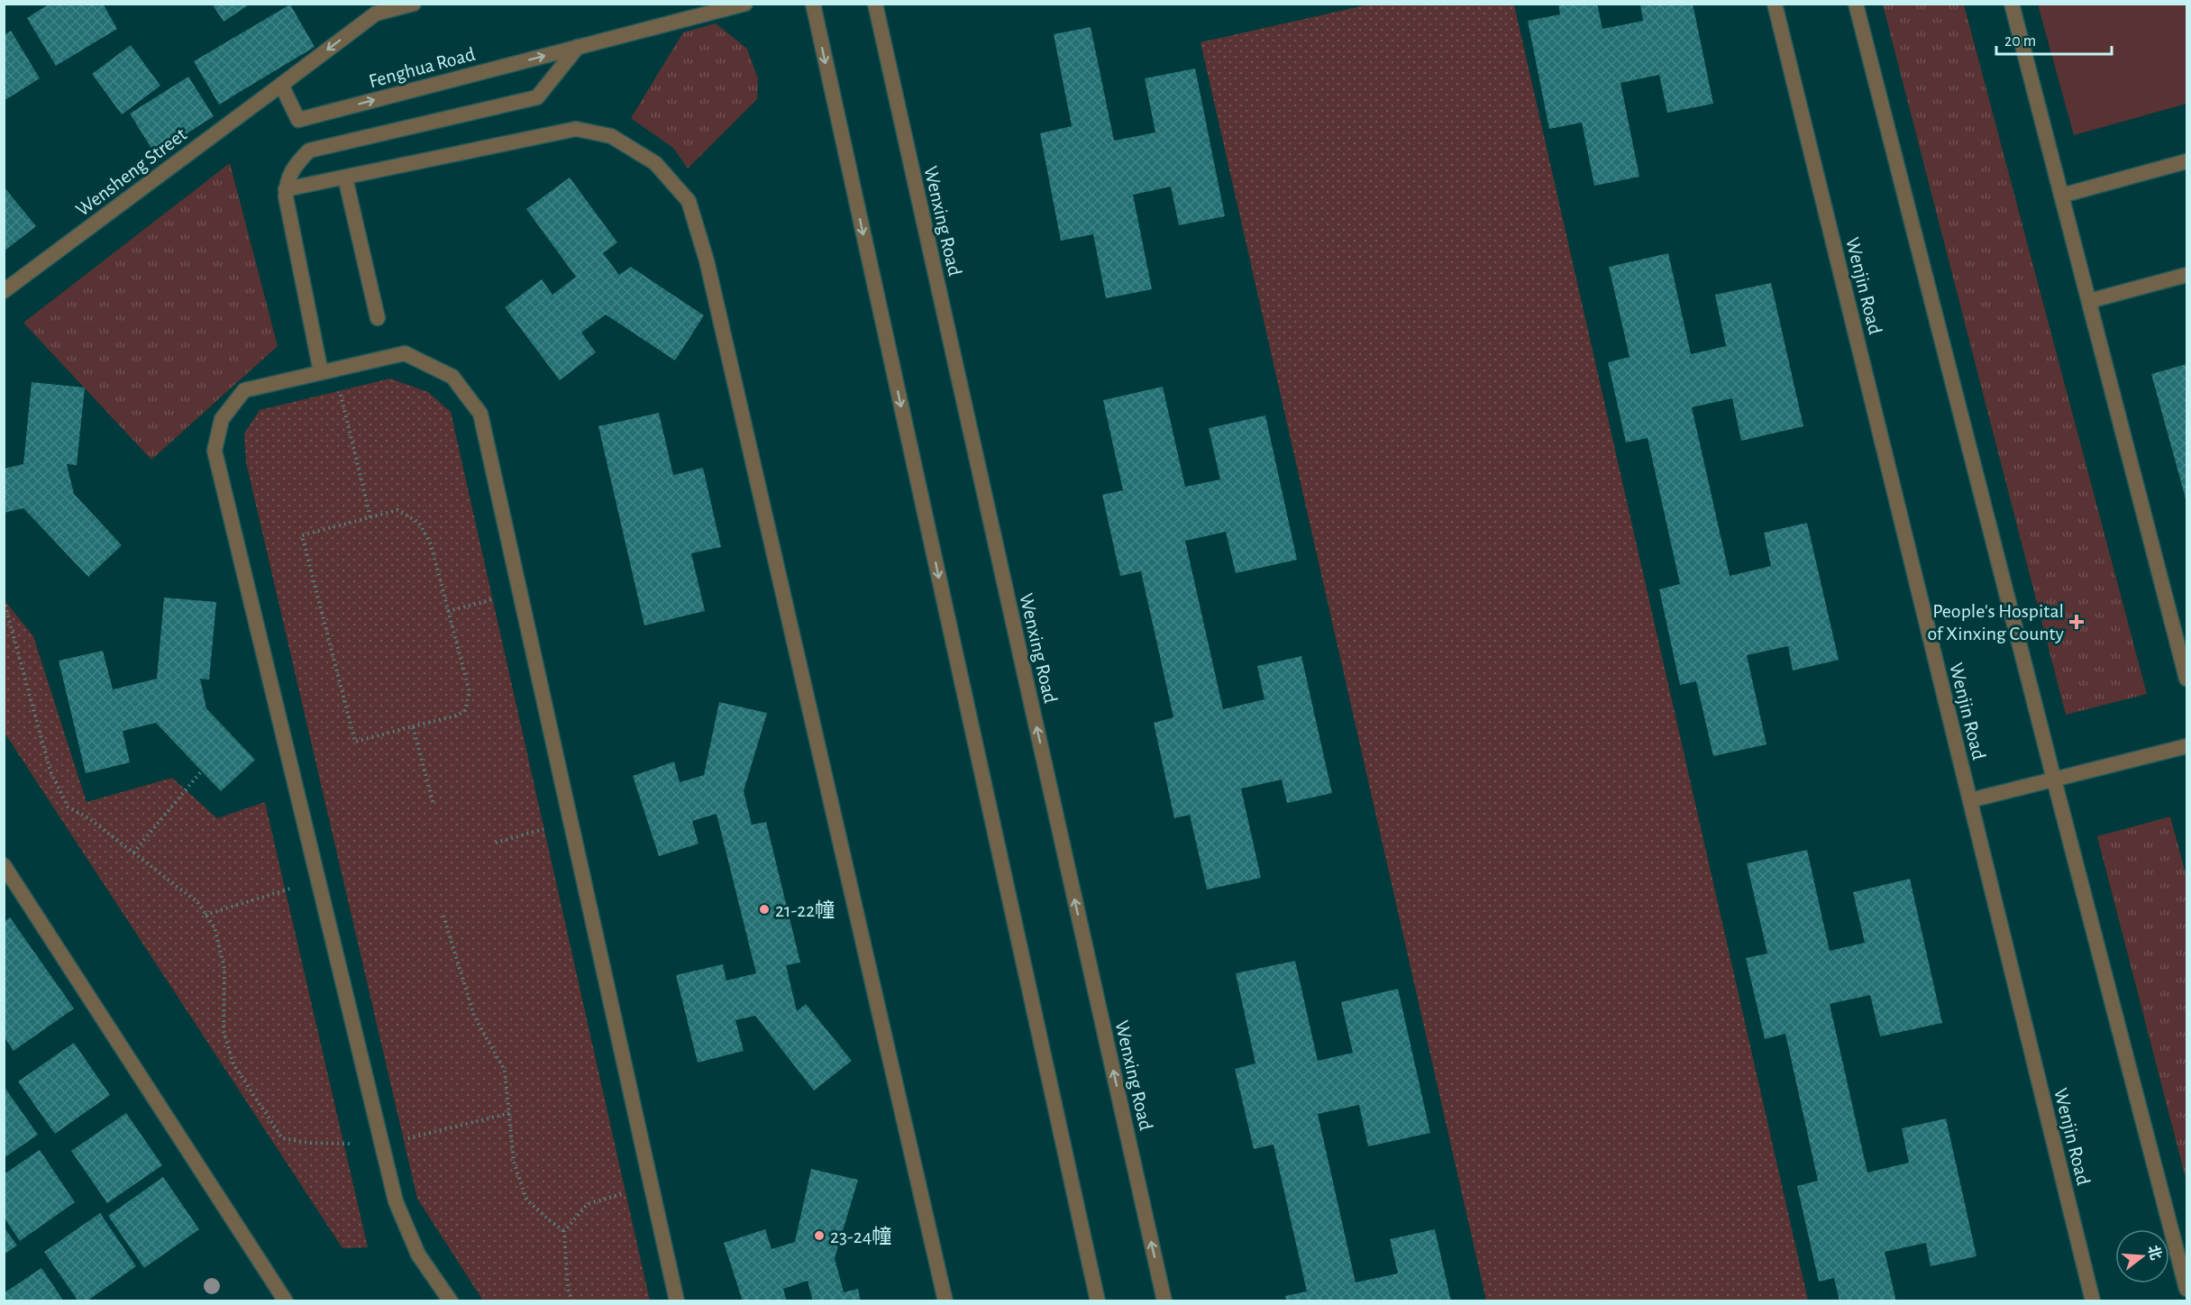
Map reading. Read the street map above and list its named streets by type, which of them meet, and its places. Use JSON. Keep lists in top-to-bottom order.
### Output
{
  "streets": {
    "street": [
      "Fenghua Road",
      "Wensheng Street",
      "Wenxing Road",
      "Wenjin Road"
    ]
  },
  "crossings": [
    ["Fenghua Road", "Wensheng Street"]
  ],
  "places": {
    "health": ["People's Hospital of Xinxing County"],
    "other": ["21-22幢", "23-24幢"]
  },
  "scale_bar": "20 m",
  "north": "right"
}
